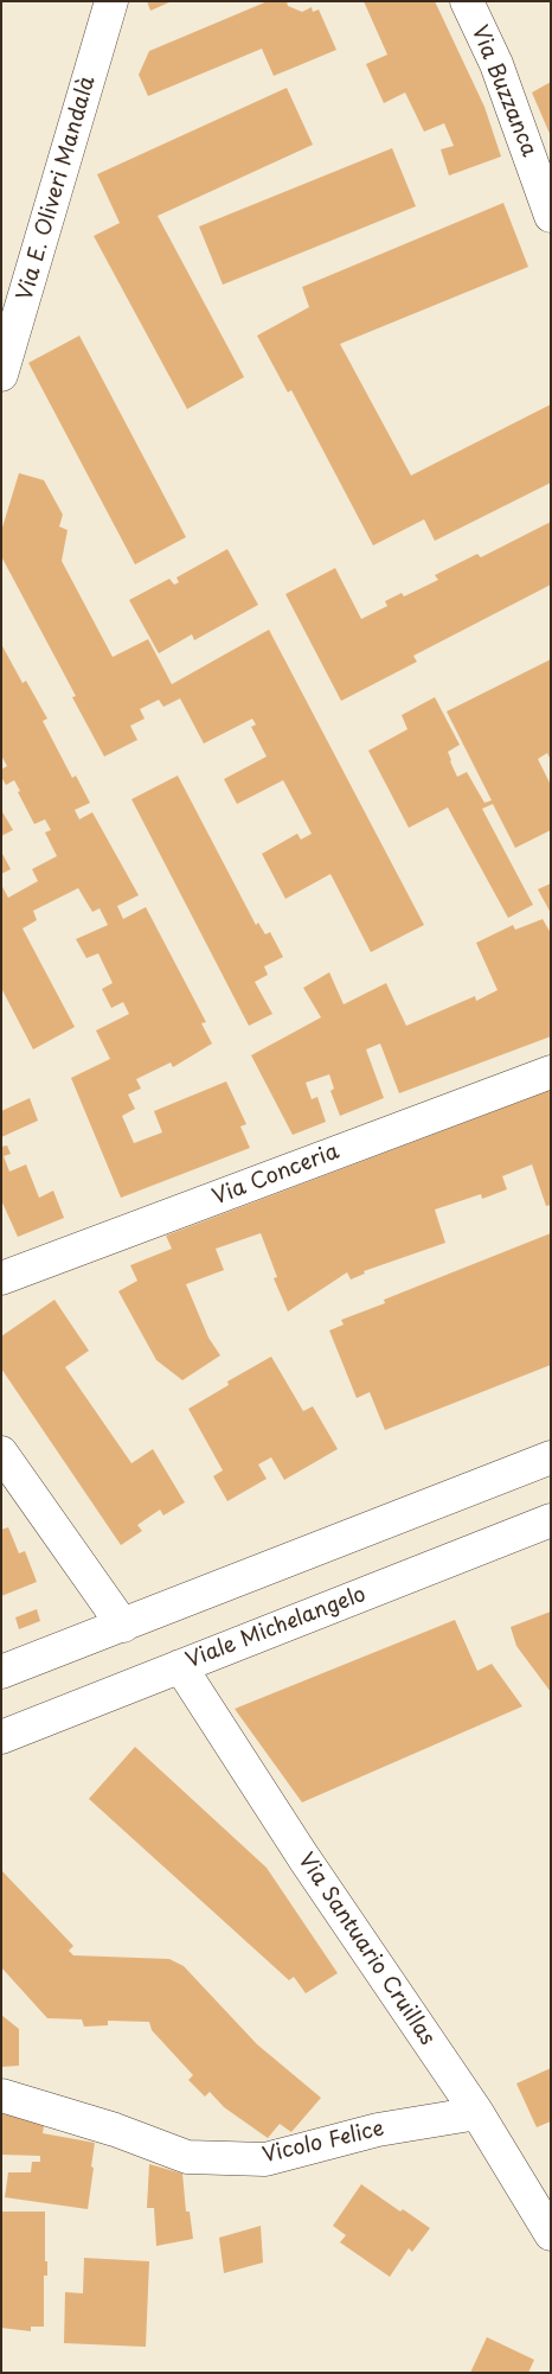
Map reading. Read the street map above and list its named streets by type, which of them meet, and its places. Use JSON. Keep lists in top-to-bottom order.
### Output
{
  "streets": {
    "street": [
      "Via Buzzanca",
      "Via E. Oliveri Mandalà",
      "Via Conceria",
      "Viale Michelangelo",
      "Via Santuario Cruillas",
      "Vicolo Felice"
    ]
  },
  "crossings": [
    ["Viale Michelangelo", "Via Santuario Cruillas"],
    ["Via Santuario Cruillas", "Vicolo Felice"]
  ]
}
